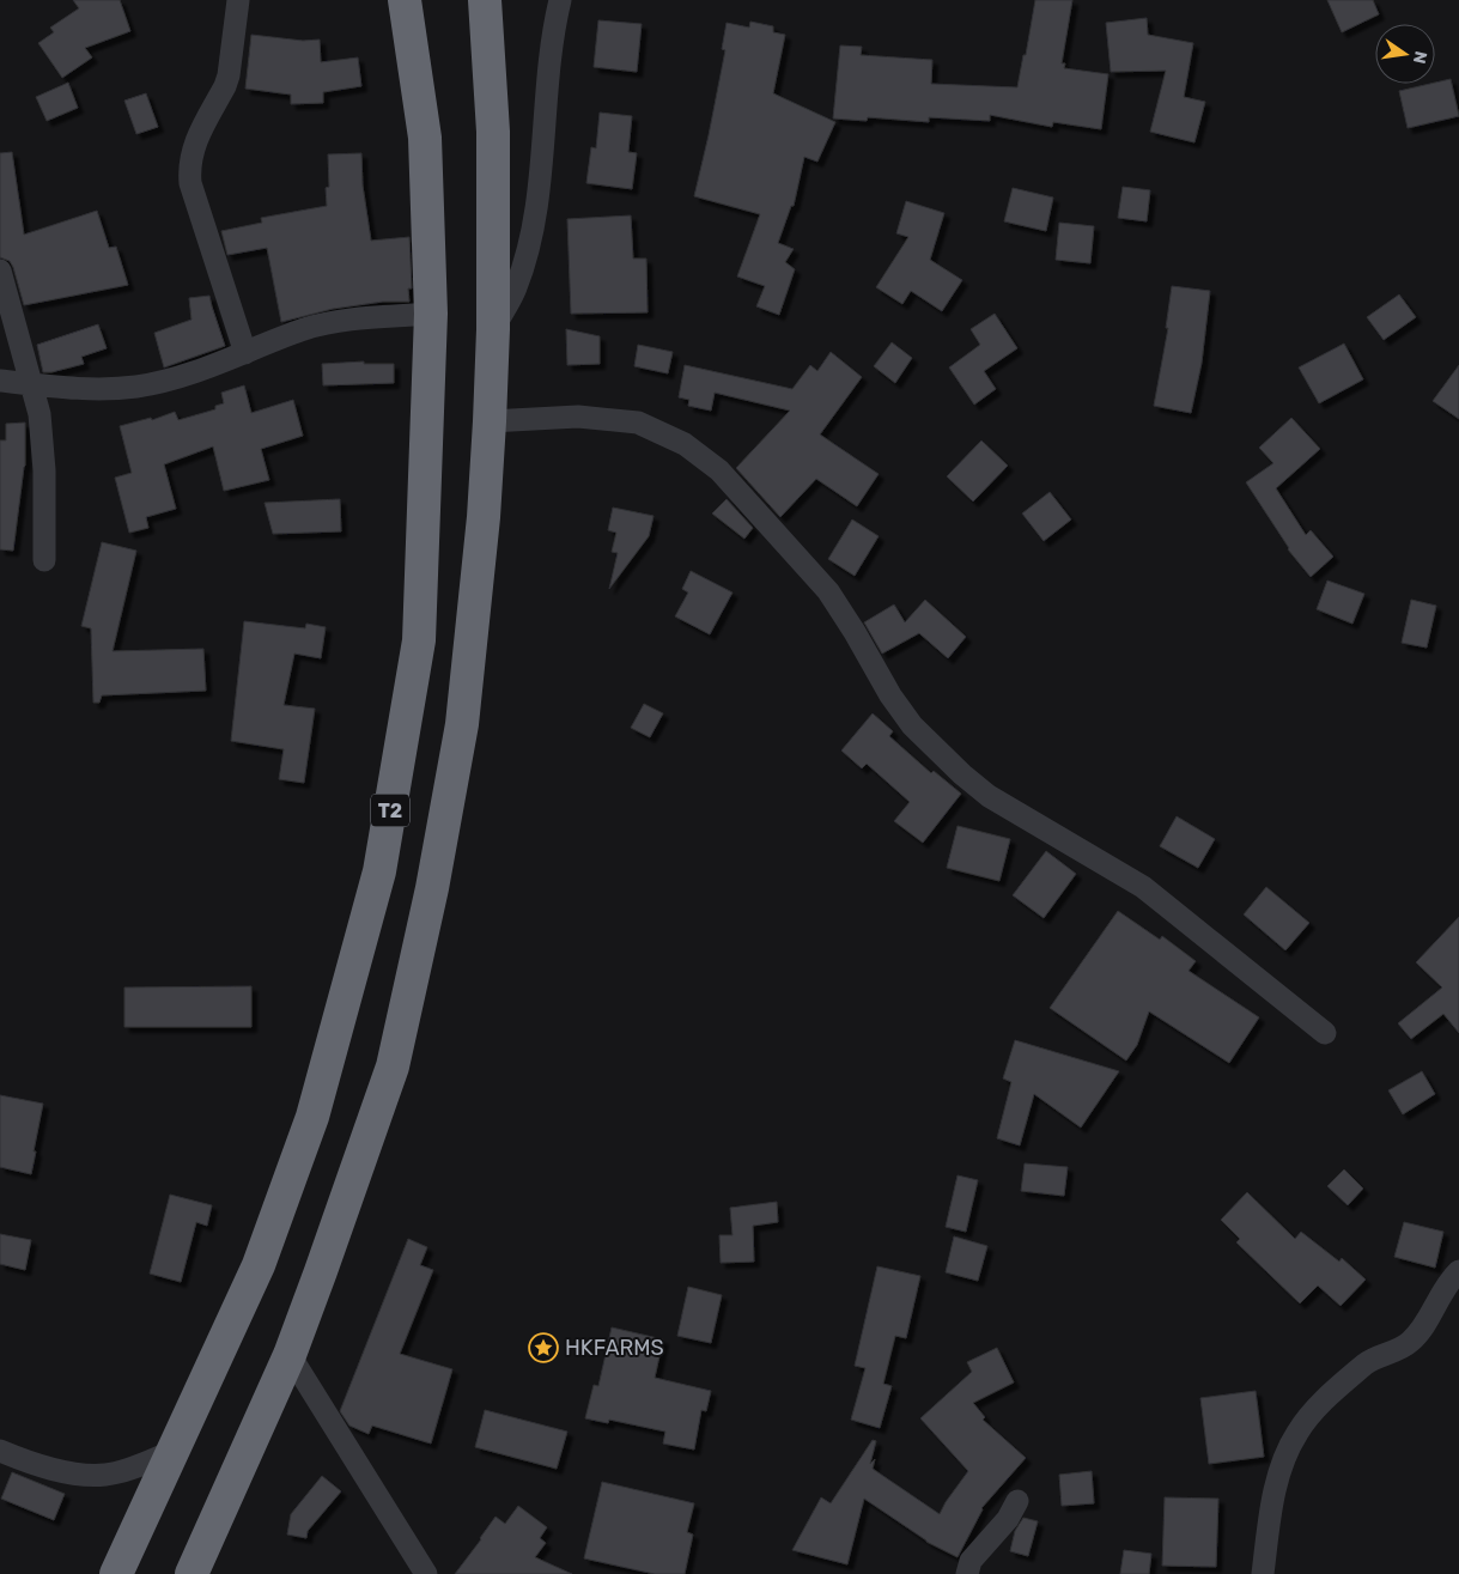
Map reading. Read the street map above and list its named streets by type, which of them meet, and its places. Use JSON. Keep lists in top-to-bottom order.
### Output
{
  "streets": {
    "highway": ["T2"]
  },
  "places": {
    "place": ["HKFARMS"]
  },
  "north": "right"
}
